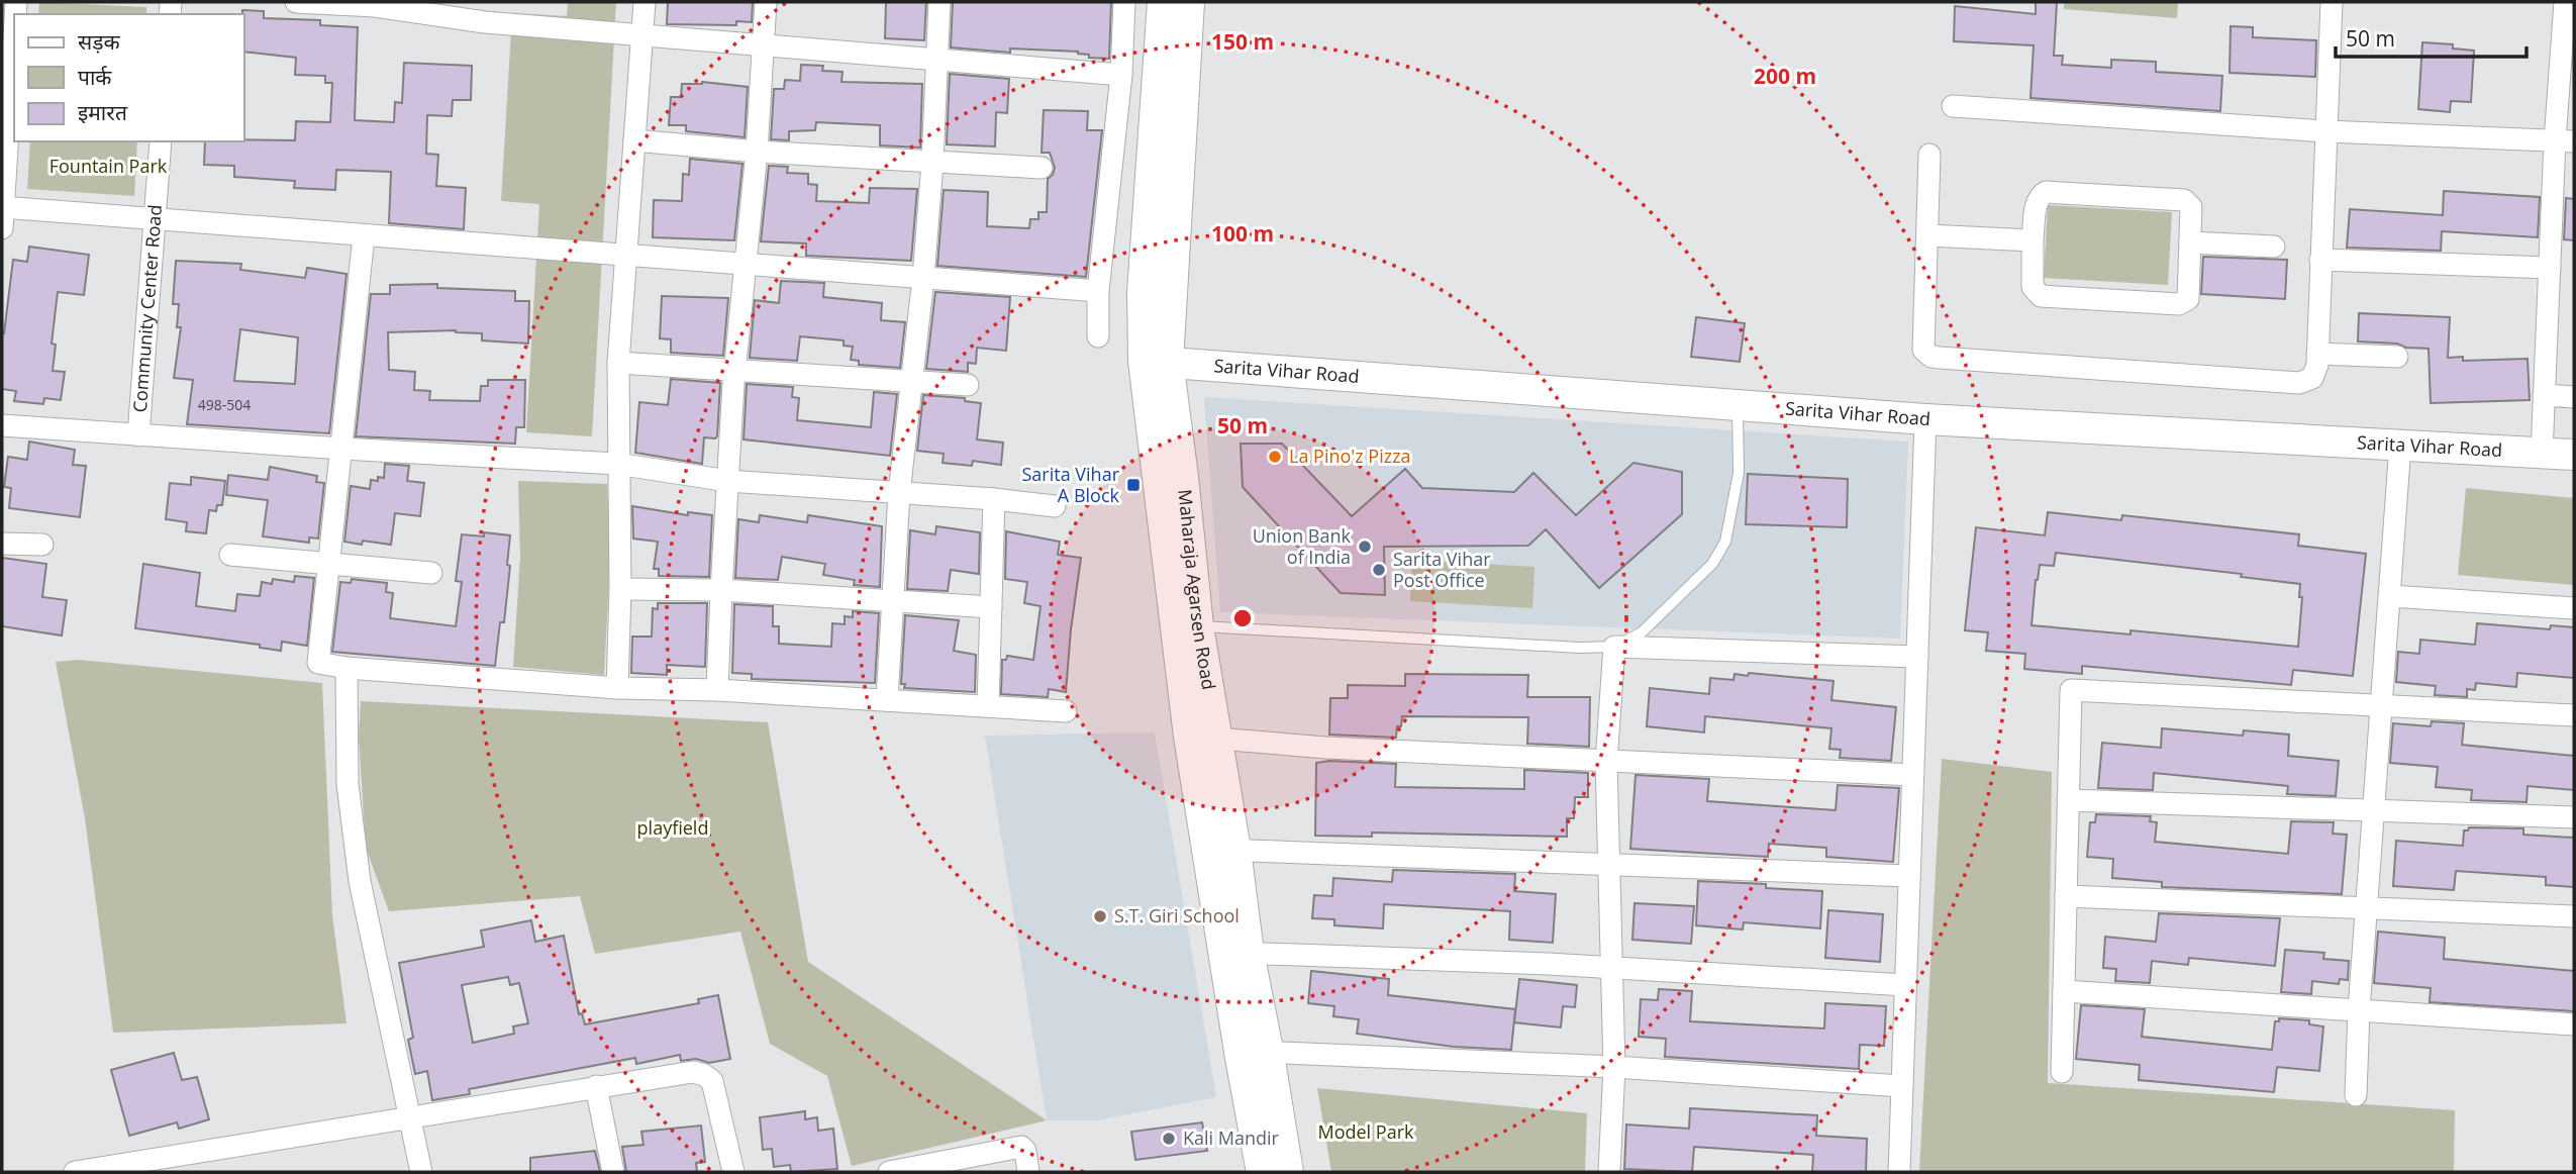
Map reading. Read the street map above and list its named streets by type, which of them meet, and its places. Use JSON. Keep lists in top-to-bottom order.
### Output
{
  "streets": {
    "street": ["Community Center Road", "Sarita Vihar Road", "Maharaja Agarsen Road"]
  },
  "crossings": [
    ["Sarita Vihar Road", "Maharaja Agarsen Road"]
  ],
  "parks": ["Fountain Park", "playfield", "Model Park"],
  "places": {
    "other": [
      "La Pino'z Pizza",
      "Union Bank of India",
      "Sarita Vihar Post Office",
      "S.T. Giri School",
      "Kali Mandir"
    ],
    "transit": ["Sarita Vihar A Block"]
  },
  "house_numbers": ["498-504"],
  "legend": ["सड़क", "पार्क", "इमारत"],
  "scale_bar": "50 m",
  "rings": [
    "150 m",
    "200 m",
    "100 m",
    "50 m"
  ]
}
